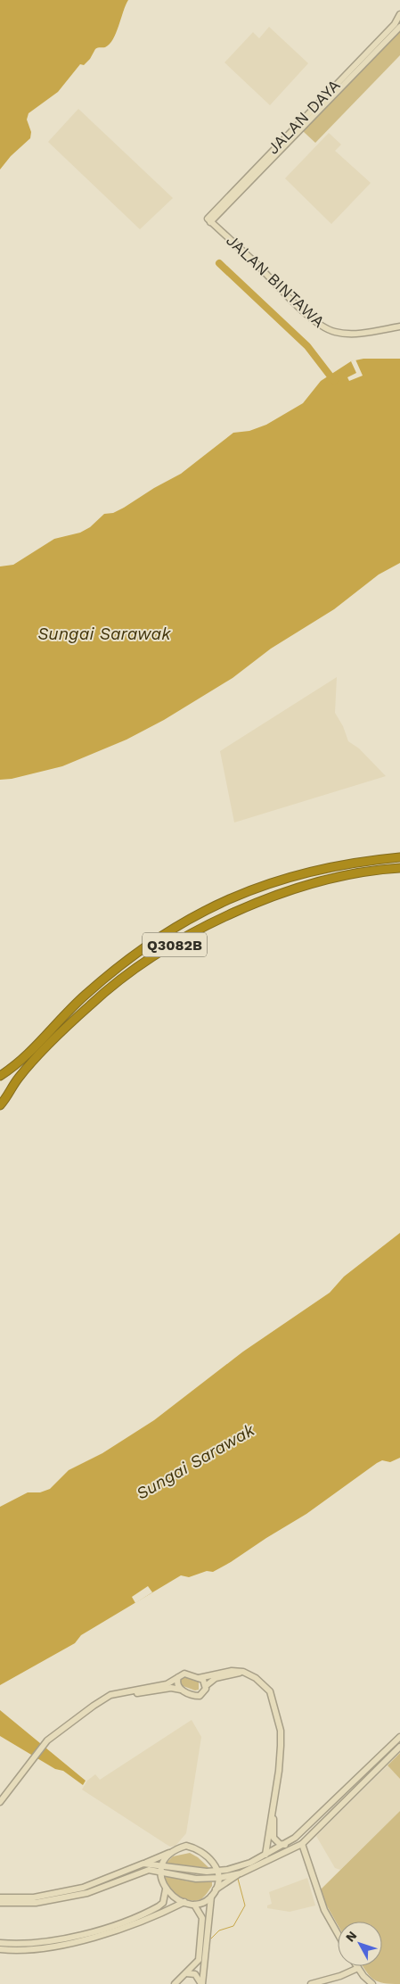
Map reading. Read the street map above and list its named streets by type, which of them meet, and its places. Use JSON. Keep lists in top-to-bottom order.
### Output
{
  "streets": {
    "highway": ["Q3082B"],
    "main road": ["JALAN DAYA", "JALAN BINTAWA"]
  },
  "crossings": [
    ["JALAN DAYA", "JALAN BINTAWA"]
  ],
  "water": ["Sungai Sarawak"],
  "north": "top left"
}
